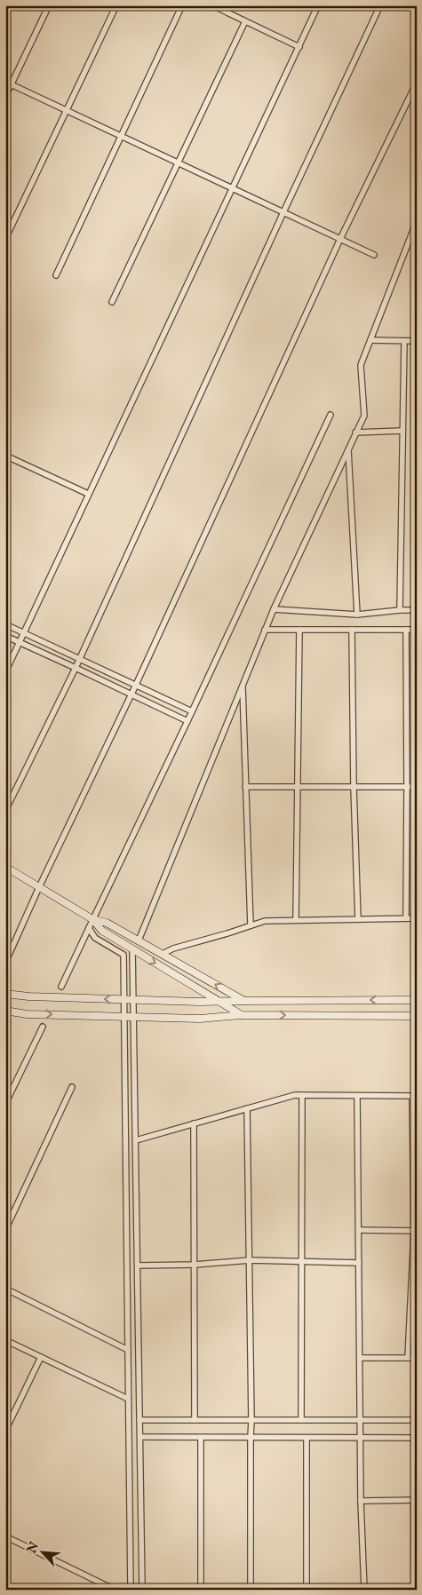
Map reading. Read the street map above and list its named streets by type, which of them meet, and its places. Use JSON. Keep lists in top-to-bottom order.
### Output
{
  "north": "top left"
}
